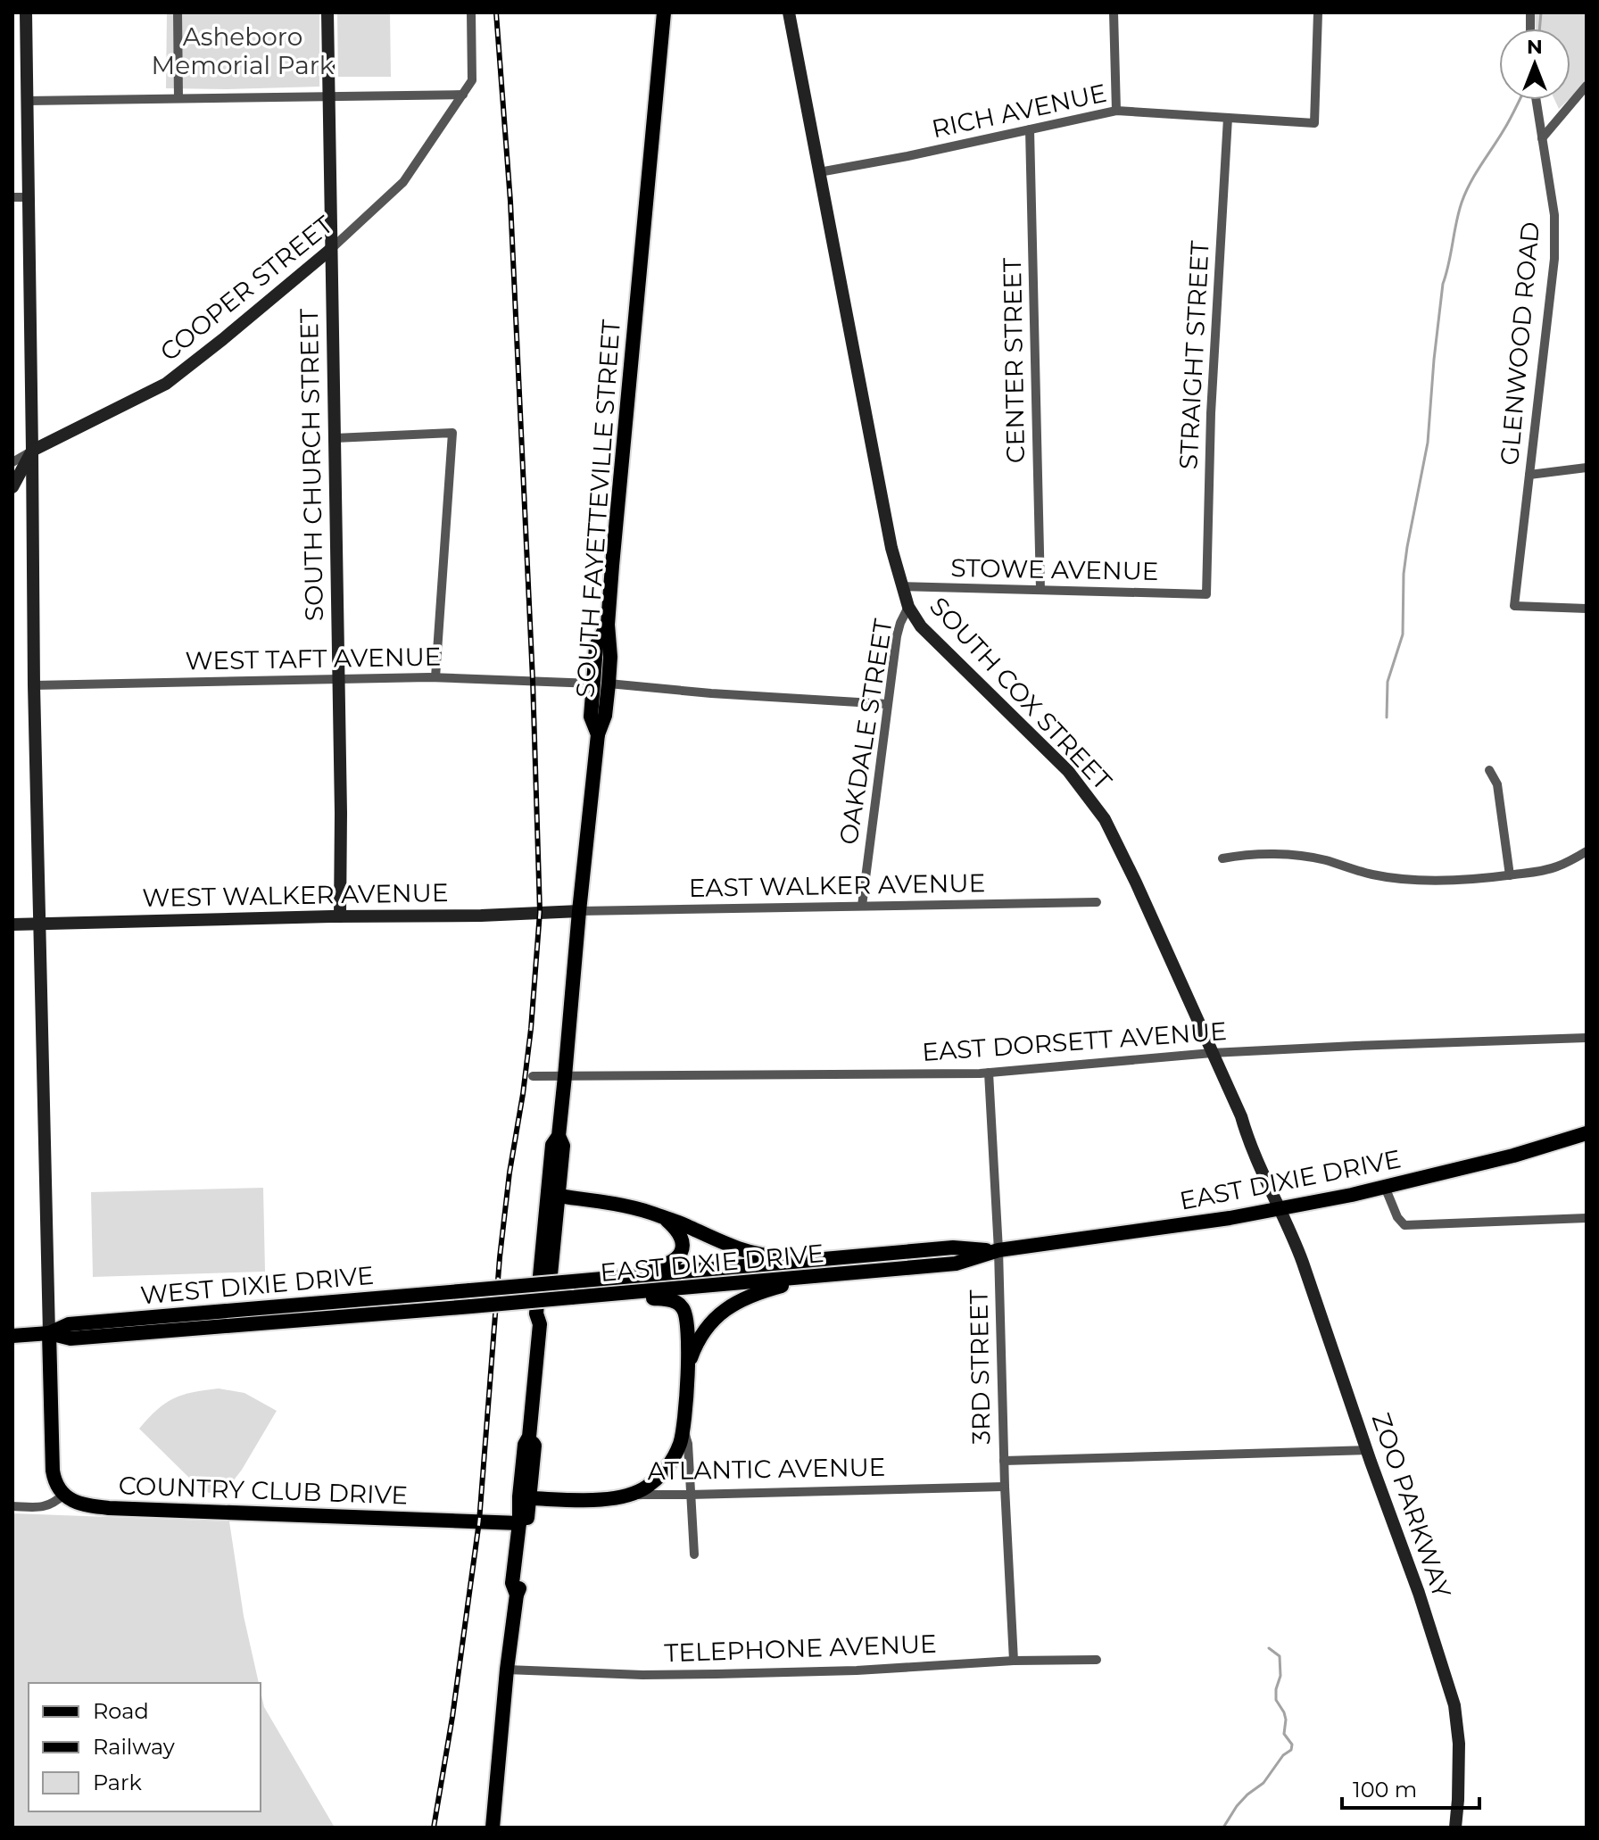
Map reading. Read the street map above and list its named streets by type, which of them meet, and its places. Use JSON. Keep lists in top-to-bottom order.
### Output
{
  "streets": {
    "main road": [
      "COOPER STREET",
      "SOUTH CHURCH STREET",
      "SOUTH FAYETTEVILLE STREET",
      "SOUTH COX STREET",
      "WEST WALKER AVENUE",
      "EAST DIXIE DRIVE",
      "WEST DIXIE DRIVE",
      "ATLANTIC AVENUE",
      "COUNTRY CLUB DRIVE",
      "ZOO PARKWAY"
    ],
    "street": [
      "RICH AVENUE",
      "GLENWOOD ROAD",
      "STRAIGHT STREET",
      "CENTER STREET",
      "STOWE AVENUE",
      "WEST TAFT AVENUE",
      "OAKDALE STREET",
      "EAST WALKER AVENUE",
      "EAST DORSETT AVENUE",
      "3RD STREET",
      "TELEPHONE AVENUE"
    ]
  },
  "crossings": [
    ["RICH AVENUE", "STRAIGHT STREET"],
    ["RICH AVENUE", "CENTER STREET"],
    ["RICH AVENUE", "SOUTH COX STREET"],
    ["COOPER STREET", "SOUTH CHURCH STREET"],
    ["STRAIGHT STREET", "STOWE AVENUE"],
    ["CENTER STREET", "STOWE AVENUE"],
    ["SOUTH CHURCH STREET", "WEST TAFT AVENUE"],
    ["SOUTH CHURCH STREET", "WEST WALKER AVENUE"],
    ["SOUTH FAYETTEVILLE STREET", "EAST WALKER AVENUE"],
    ["SOUTH FAYETTEVILLE STREET", "WEST WALKER AVENUE"],
    ["SOUTH FAYETTEVILLE STREET", "EAST DORSETT AVENUE"],
    ["SOUTH FAYETTEVILLE STREET", "ATLANTIC AVENUE"],
    ["SOUTH FAYETTEVILLE STREET", "COUNTRY CLUB DRIVE"],
    ["SOUTH FAYETTEVILLE STREET", "TELEPHONE AVENUE"],
    ["STOWE AVENUE", "SOUTH COX STREET"],
    ["SOUTH COX STREET", "OAKDALE STREET"],
    ["SOUTH COX STREET", "EAST DORSETT AVENUE"],
    ["SOUTH COX STREET", "EAST DIXIE DRIVE"],
    ["SOUTH COX STREET", "ZOO PARKWAY"],
    ["OAKDALE STREET", "EAST WALKER AVENUE"],
    ["EAST WALKER AVENUE", "WEST WALKER AVENUE"],
    ["EAST DORSETT AVENUE", "3RD STREET"],
    ["EAST DIXIE DRIVE", "WEST DIXIE DRIVE"],
    ["EAST DIXIE DRIVE", "3RD STREET"],
    ["EAST DIXIE DRIVE", "ZOO PARKWAY"],
    ["3RD STREET", "ATLANTIC AVENUE"],
    ["3RD STREET", "TELEPHONE AVENUE"]
  ],
  "parks": ["Asheboro Memorial Park"],
  "legend": ["Road", "Railway", "Park"],
  "scale_bar": "100 m",
  "north": "top"
}
